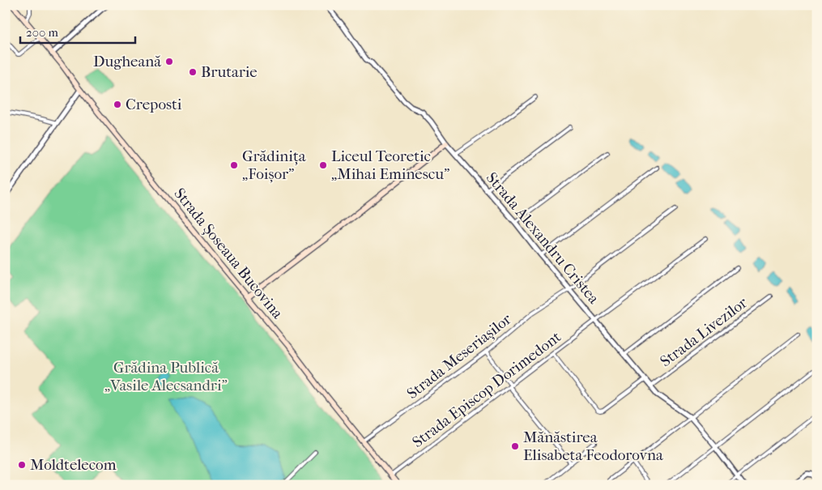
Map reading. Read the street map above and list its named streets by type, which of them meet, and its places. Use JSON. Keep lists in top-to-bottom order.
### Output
{
  "streets": {
    "main road": ["Strada Șoseaua Bucovina"],
    "street": [
      "Strada Alexandru Cristea",
      "Strada Livezilor",
      "Strada Meseriașilor",
      "Strada Episcop Dorimedont"
    ]
  },
  "crossings": [
    ["Strada Alexandru Cristea", "Strada Livezilor"],
    ["Strada Alexandru Cristea", "Strada Meseriașilor"],
    ["Strada Alexandru Cristea", "Strada Episcop Dorimedont"],
    ["Strada Șoseaua Bucovina", "Strada Meseriașilor"],
    ["Strada Șoseaua Bucovina", "Strada Episcop Dorimedont"]
  ],
  "parks": ["Grădina Publică „Vasile Alecsandri”"],
  "places": [
    "Dugheană",
    "Brutarie",
    "Creposti",
    "Grădinița „Foișor”",
    "Liceul Teoretic „Mihai Eminescu”",
    "Mănăstirea Elisabeta Feodorovna",
    "Moldtelecom"
  ],
  "scale_bar": "200 m"
}
